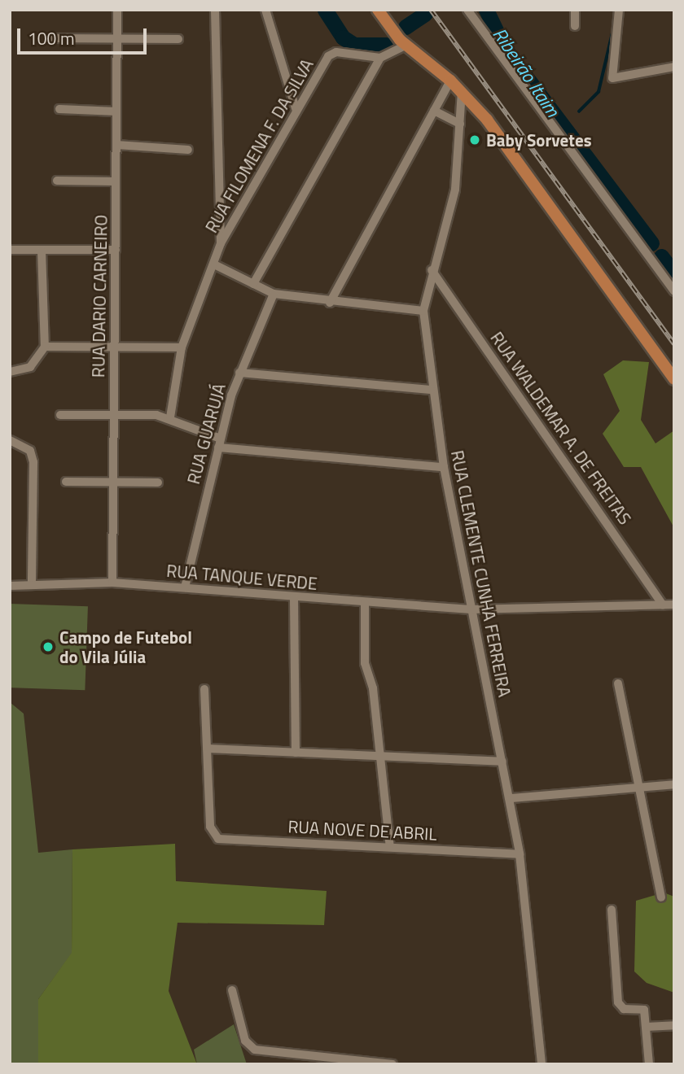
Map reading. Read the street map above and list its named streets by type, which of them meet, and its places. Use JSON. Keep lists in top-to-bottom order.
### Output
{
  "streets": {
    "street": [
      "RUA FILOMENA F. DA SILVA",
      "RUA DARIO CARNEIRO",
      "RUA WALDEMAR A. DE FREITAS",
      "RUA GUARUJÁ",
      "RUA CLEMENTE CUNHA FERREIRA",
      "RUA TANQUE VERDE",
      "RUA NOVE DE ABRIL"
    ]
  },
  "crossings": [
    ["RUA DARIO CARNEIRO", "RUA TANQUE VERDE"],
    ["RUA WALDEMAR A. DE FREITAS", "RUA CLEMENTE CUNHA FERREIRA"],
    ["RUA WALDEMAR A. DE FREITAS", "RUA TANQUE VERDE"],
    ["RUA GUARUJÁ", "RUA TANQUE VERDE"],
    ["RUA CLEMENTE CUNHA FERREIRA", "RUA TANQUE VERDE"],
    ["RUA CLEMENTE CUNHA FERREIRA", "RUA NOVE DE ABRIL"]
  ],
  "water": ["Ribeirão Itaim"],
  "places": ["Baby Sorvetes", "Campo de Futebol do Vila Júlia"],
  "scale_bar": "100 m"
}
